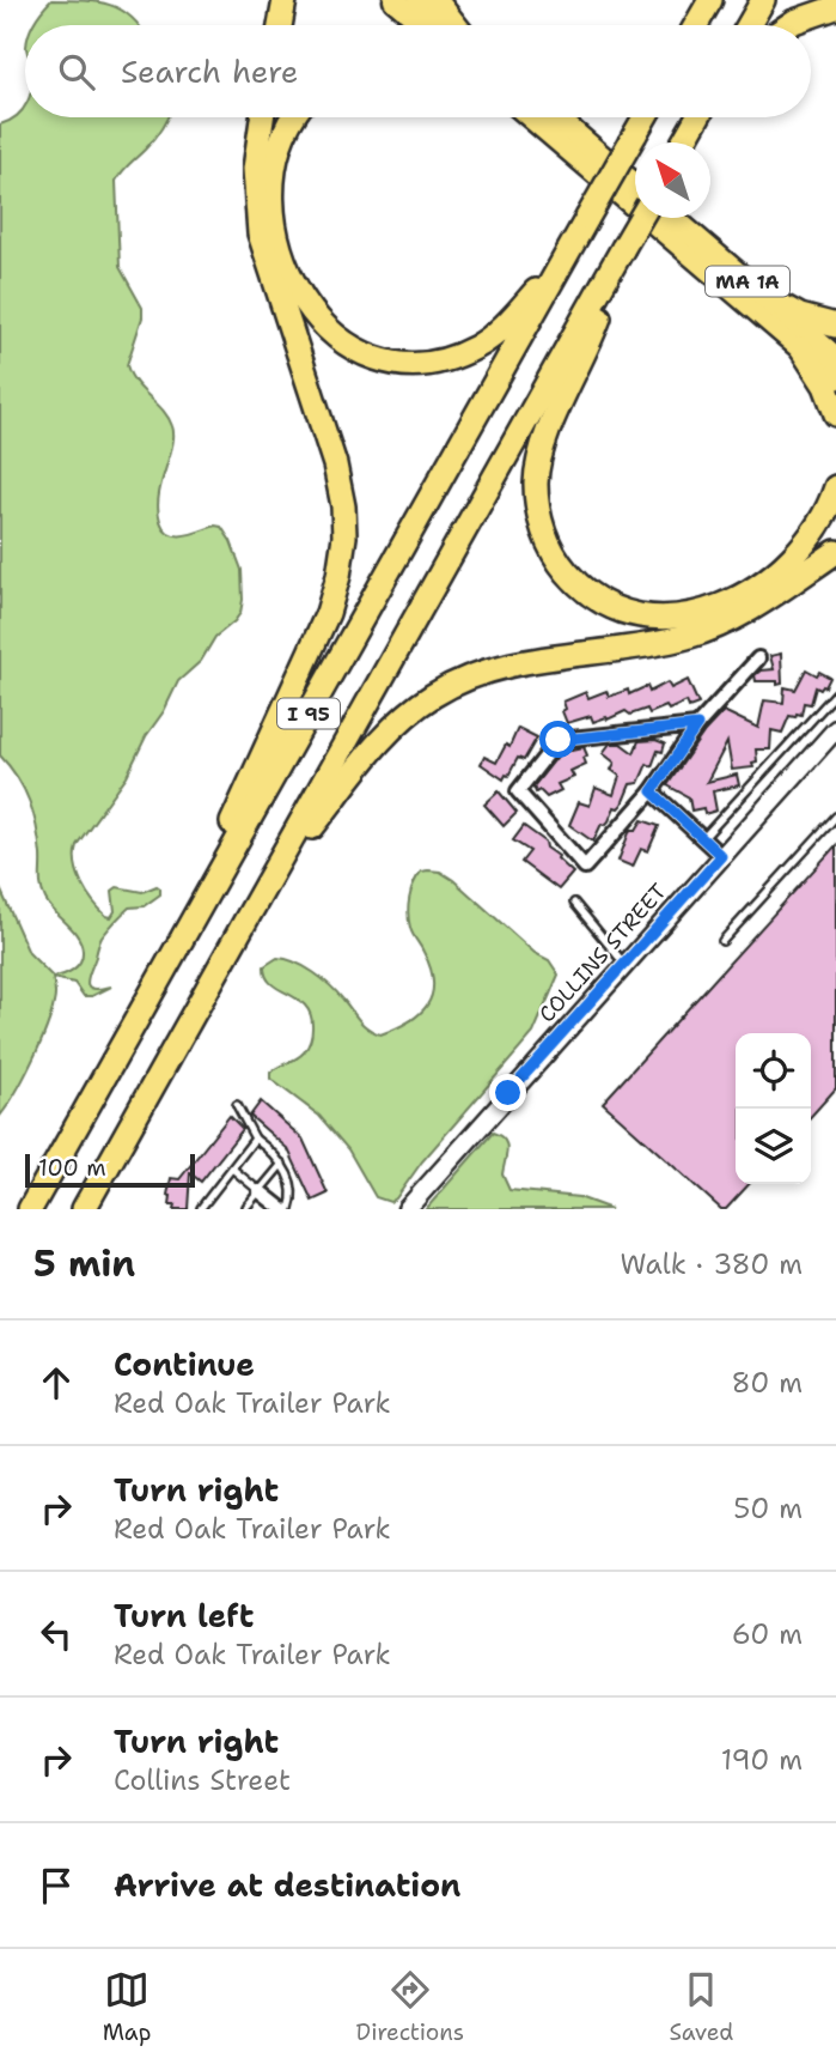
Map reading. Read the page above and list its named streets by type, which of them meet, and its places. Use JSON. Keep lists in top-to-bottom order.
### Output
{
  "streets": {
    "highway": ["I 95"],
    "main road": ["MA 1A"],
    "street": ["COLLINS STREET"]
  },
  "scale_bar": "100 m",
  "north": "top left",
  "page": {
    "search": "Search here",
    "scale": "100 m",
    "heading": ["5 min", "Walk · 380 m"],
    "list": [
      ["Continue", "Red Oak Trailer Park", "80 m"],
      ["Turn right", "Red Oak Trailer Park", "50 m"],
      ["Turn left", "Red Oak Trailer Park", "60 m"],
      ["Turn right", "Collins Street", "190 m"],
      "Arrive at destination"
    ],
    "nav": ["Map", "Directions", "Saved"]
  }
}
